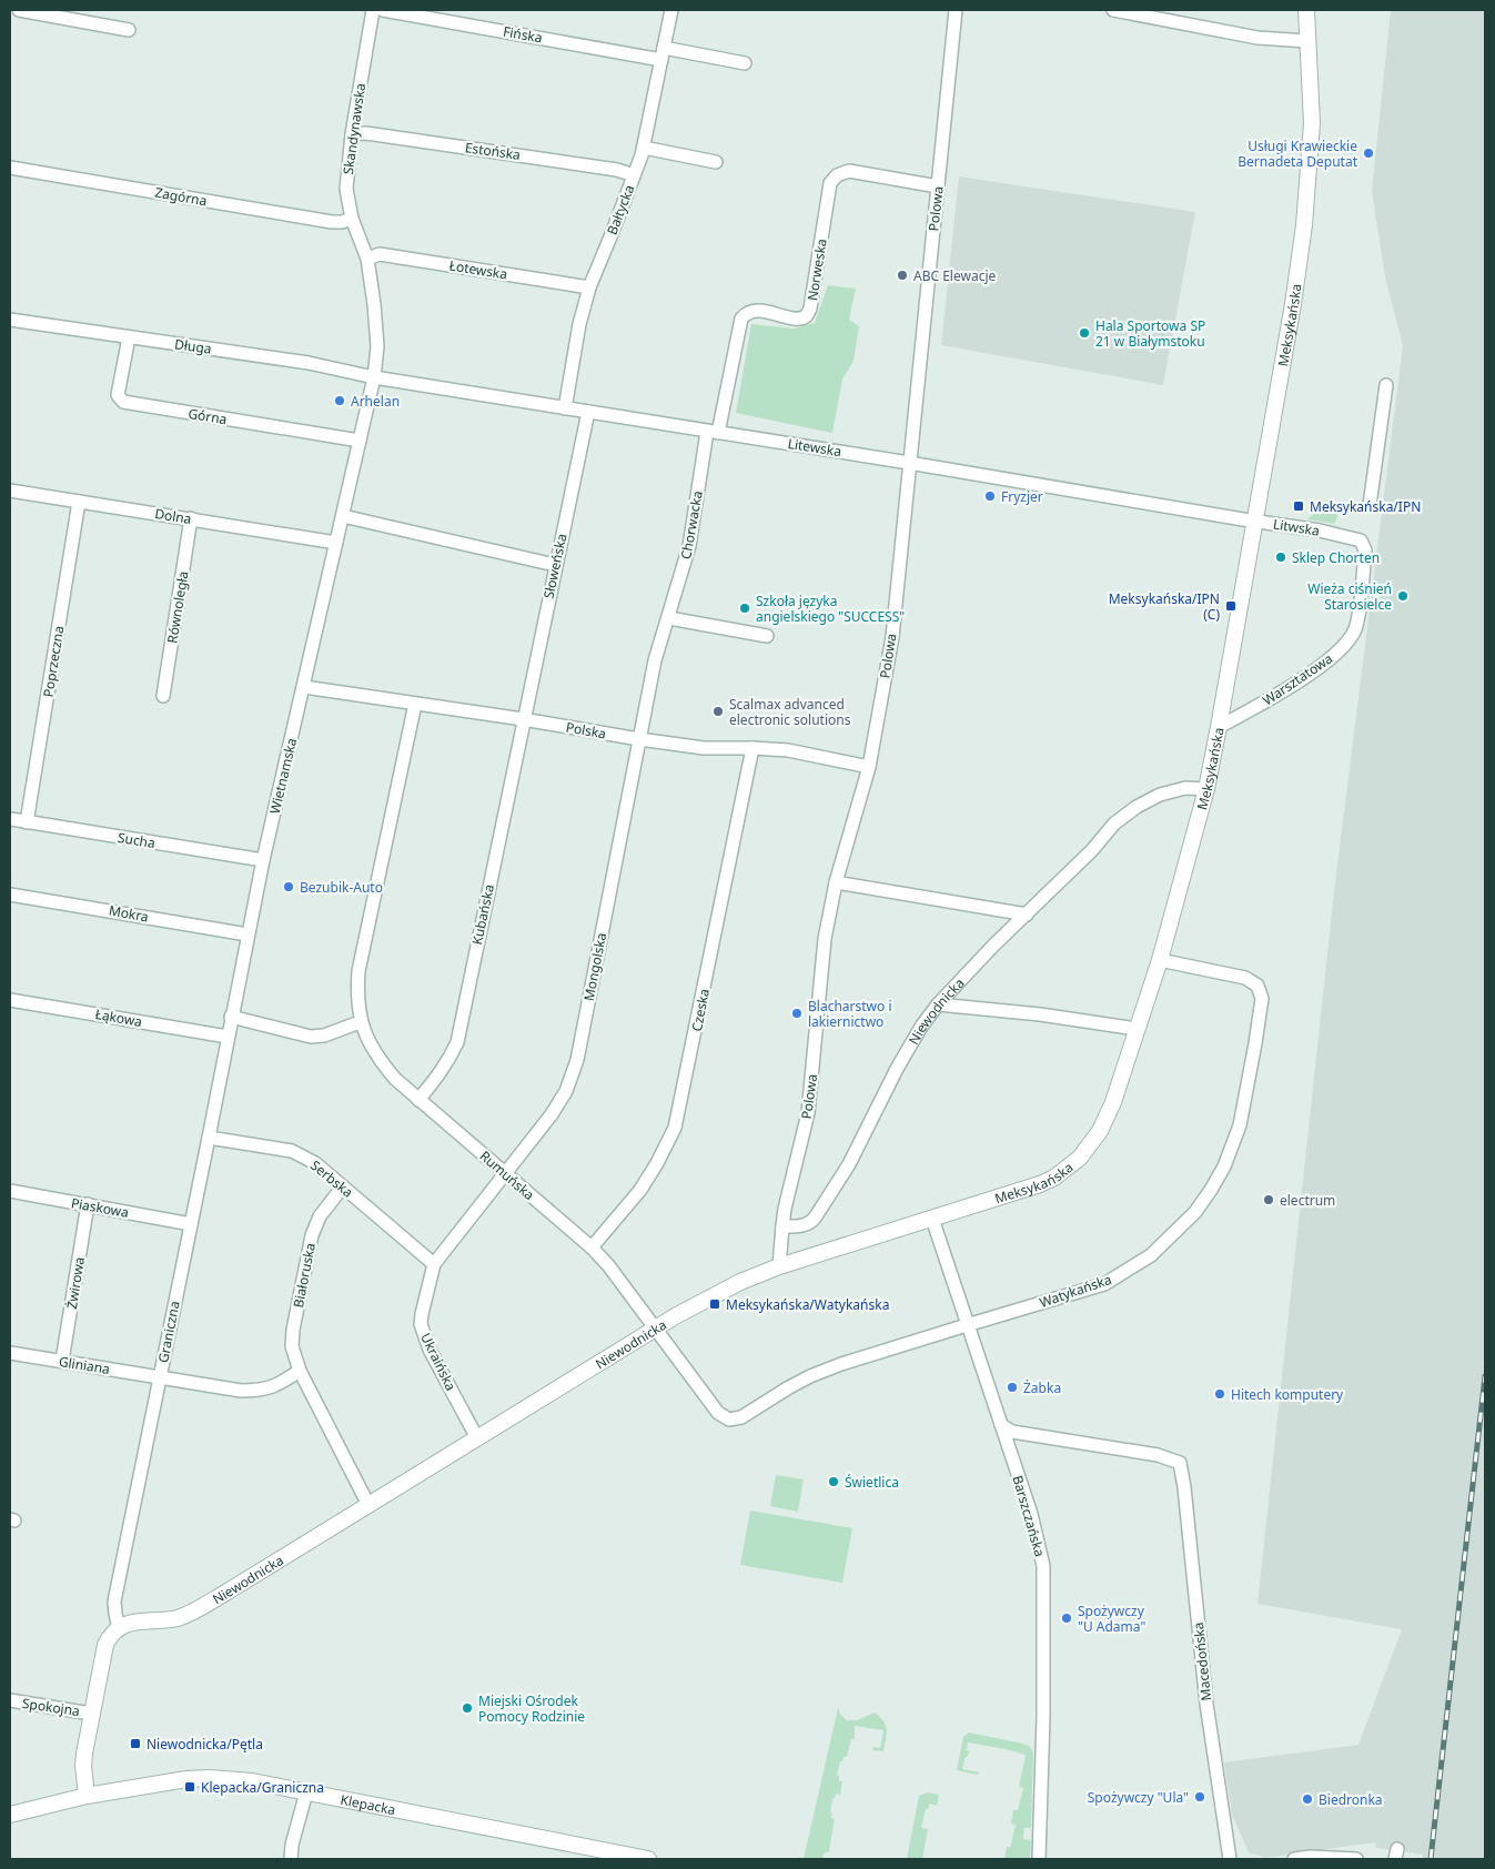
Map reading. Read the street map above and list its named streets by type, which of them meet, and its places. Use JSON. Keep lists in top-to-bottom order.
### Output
{
  "streets": {
    "street": [
      "Fińska",
      "Skandynawska",
      "Estońska",
      "Zagórna",
      "Polowa",
      "Bałtycka",
      "Łotewska",
      "Norweska",
      "Meksykańska",
      "Długa",
      "Górna",
      "Litewska",
      "Dolna",
      "Chorwacka",
      "Litwska",
      "Słoweńska",
      "Równoległa",
      "Poprzeczna",
      "Warsztatowa",
      "Polska",
      "Wietnamska",
      "Sucha",
      "Mokra",
      "Kubańska",
      "Mongolska",
      "Czeska",
      "Niewodnicka",
      "Łąkowa",
      "Rumuńska",
      "Serbska",
      "Piaskowa",
      "Białoruska",
      "Żwirowa",
      "Watykańska",
      "Graniczna",
      "Ukraińska",
      "Gliniana",
      "Barszczańska",
      "Macedońska",
      "Spokojna",
      "Klepacka"
    ]
  },
  "crossings": [
    ["Fińska", "Bałtycka"],
    ["Skandynawska", "Estońska"],
    ["Skandynawska", "Zagórna"],
    ["Skandynawska", "Łotewska"],
    ["Skandynawska", "Długa"],
    ["Skandynawska", "Litewska"],
    ["Skandynawska", "Wietnamska"],
    ["Estońska", "Bałtycka"],
    ["Polowa", "Norweska"],
    ["Polowa", "Litewska"],
    ["Polowa", "Polska"],
    ["Polowa", "Niewodnicka"],
    ["Bałtycka", "Łotewska"],
    ["Bałtycka", "Litewska"],
    ["Norweska", "Litewska"],
    ["Norweska", "Chorwacka"],
    ["Meksykańska", "Litewska"],
    ["Meksykańska", "Litwska"],
    ["Meksykańska", "Warsztatowa"],
    ["Meksykańska", "Niewodnicka"],
    ["Meksykańska", "Watykańska"],
    ["Meksykańska", "Barszczańska"],
    ["Długa", "Górna"],
    ["Długa", "Litewska"],
    ["Długa", "Wietnamska"],
    ["Górna", "Wietnamska"],
    ["Litewska", "Chorwacka"],
    ["Litewska", "Litwska"],
    ["Litewska", "Słoweńska"],
    ["Litewska", "Wietnamska"],
    ["Dolna", "Równoległa"],
    ["Dolna", "Poprzeczna"],
    ["Dolna", "Wietnamska"],
    ["Chorwacka", "Polska"],
    ["Chorwacka", "Mongolska"],
    ["Litwska", "Warsztatowa"],
    ["Słoweńska", "Polska"],
    ["Słoweńska", "Kubańska"],
    ["Poprzeczna", "Sucha"],
    ["Polska", "Wietnamska"],
    ["Polska", "Kubańska"],
    ["Polska", "Mongolska"],
    ["Polska", "Czeska"],
    ["Polska", "Rumuńska"],
    ["Wietnamska", "Sucha"],
    ["Wietnamska", "Mokra"],
    ["Wietnamska", "Łąkowa"],
    ["Wietnamska", "Graniczna"],
    ["Kubańska", "Rumuńska"],
    ["Mongolska", "Rumuńska"],
    ["Mongolska", "Ukraińska"],
    ["Czeska", "Rumuńska"],
    ["Niewodnicka", "Rumuńska"],
    ["Niewodnicka", "Białoruska"],
    ["Niewodnicka", "Watykańska"],
    ["Niewodnicka", "Graniczna"],
    ["Niewodnicka", "Ukraińska"],
    ["Łąkowa", "Graniczna"],
    ["Rumuńska", "Watykańska"],
    ["Rumuńska", "Ukraińska"],
    ["Serbska", "Białoruska"],
    ["Serbska", "Graniczna"],
    ["Serbska", "Ukraińska"],
    ["Piaskowa", "Żwirowa"],
    ["Piaskowa", "Graniczna"],
    ["Żwirowa", "Gliniana"],
    ["Watykańska", "Barszczańska"],
    ["Graniczna", "Gliniana"],
    ["Barszczańska", "Macedońska"]
  ],
  "places": {
    "other": [
      "Usługi Krawieckie Bernadeta Deputat",
      "ABC Elewacje",
      "Hala Sportowa SP 21 w Białymstoku",
      "Arhelan",
      "Fryzjer",
      "Sklep Chorten",
      "Wieża ciśnień Starosielce",
      "Szkoła języka angielskiego \"SUCCESS\"",
      "Scalmax advanced electronic solutions",
      "Bezubik-Auto",
      "Blacharstwo i lakiernictwo",
      "electrum",
      "Żabka",
      "Hitech komputery",
      "Świetlica",
      "Spożywczy \"U Adama\"",
      "Miejski Ośrodek Pomocy Rodzinie",
      "Spożywczy \"Ula\"",
      "Biedronka"
    ],
    "transit": [
      "Meksykańska/IPN",
      "Meksykańska/IPN (C)",
      "Meksykańska/Watykańska",
      "Niewodnicka/Pętla",
      "Klepacka/Graniczna"
    ]
  }
}
